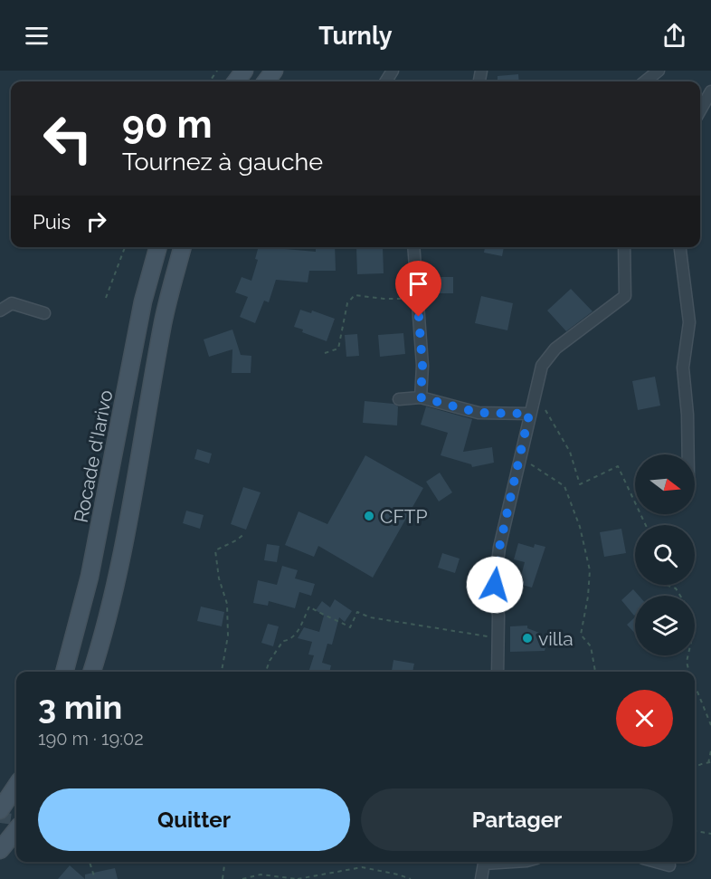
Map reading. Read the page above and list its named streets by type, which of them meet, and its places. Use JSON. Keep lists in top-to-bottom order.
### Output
{
  "streets": {
    "main road": ["Rocade d'Iarivo"]
  },
  "places": ["CFTP", "villa"],
  "north": "right",
  "page": {
    "header": "Turnly",
    "turn": ["90 m", "Tournez à gauche"],
    "then": "Puis",
    "heading": ["3 min", "190 m · 19:02"],
    "buttons": ["Quitter", "Partager"]
  }
}
